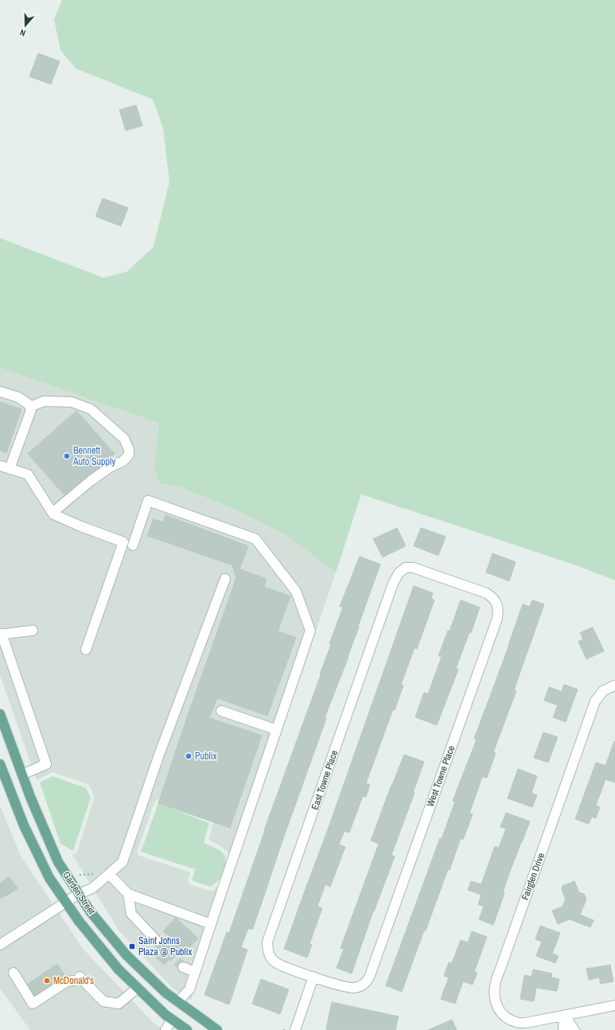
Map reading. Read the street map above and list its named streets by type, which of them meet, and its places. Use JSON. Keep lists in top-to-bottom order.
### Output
{
  "streets": {
    "main road": ["Garden Street"],
    "street": ["West Towne Place", "East Towne Place", "Fairglen Drive"]
  },
  "crossings": [
    ["West Towne Place", "East Towne Place"]
  ],
  "places": {
    "other": ["Bennett Auto Supply", "Publix", "McDonald's"],
    "transit": ["Saint Johns Plaza @ Publix"]
  },
  "north": "bottom"
}
